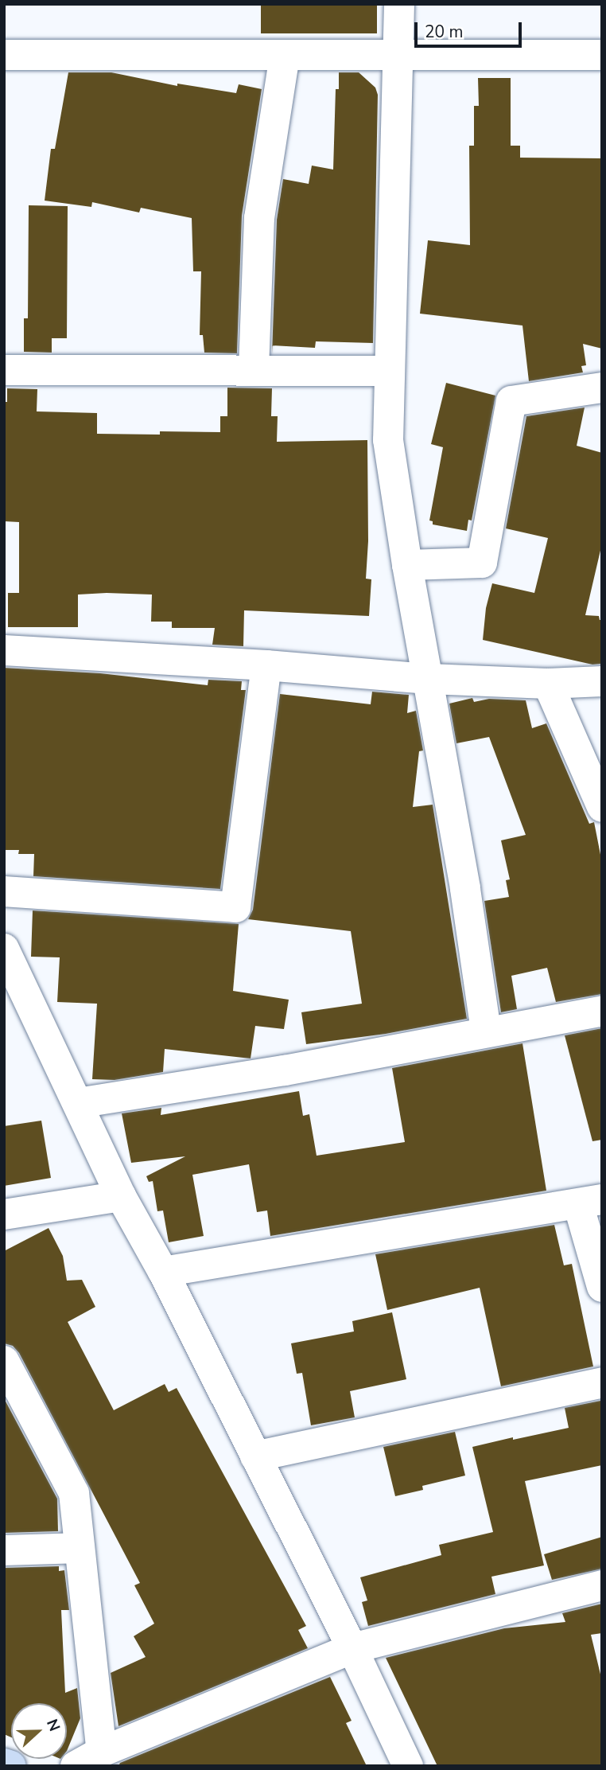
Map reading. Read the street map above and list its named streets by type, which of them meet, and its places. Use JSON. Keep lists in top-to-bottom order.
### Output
{
  "scale_bar": "20 m",
  "north": "right"
}
